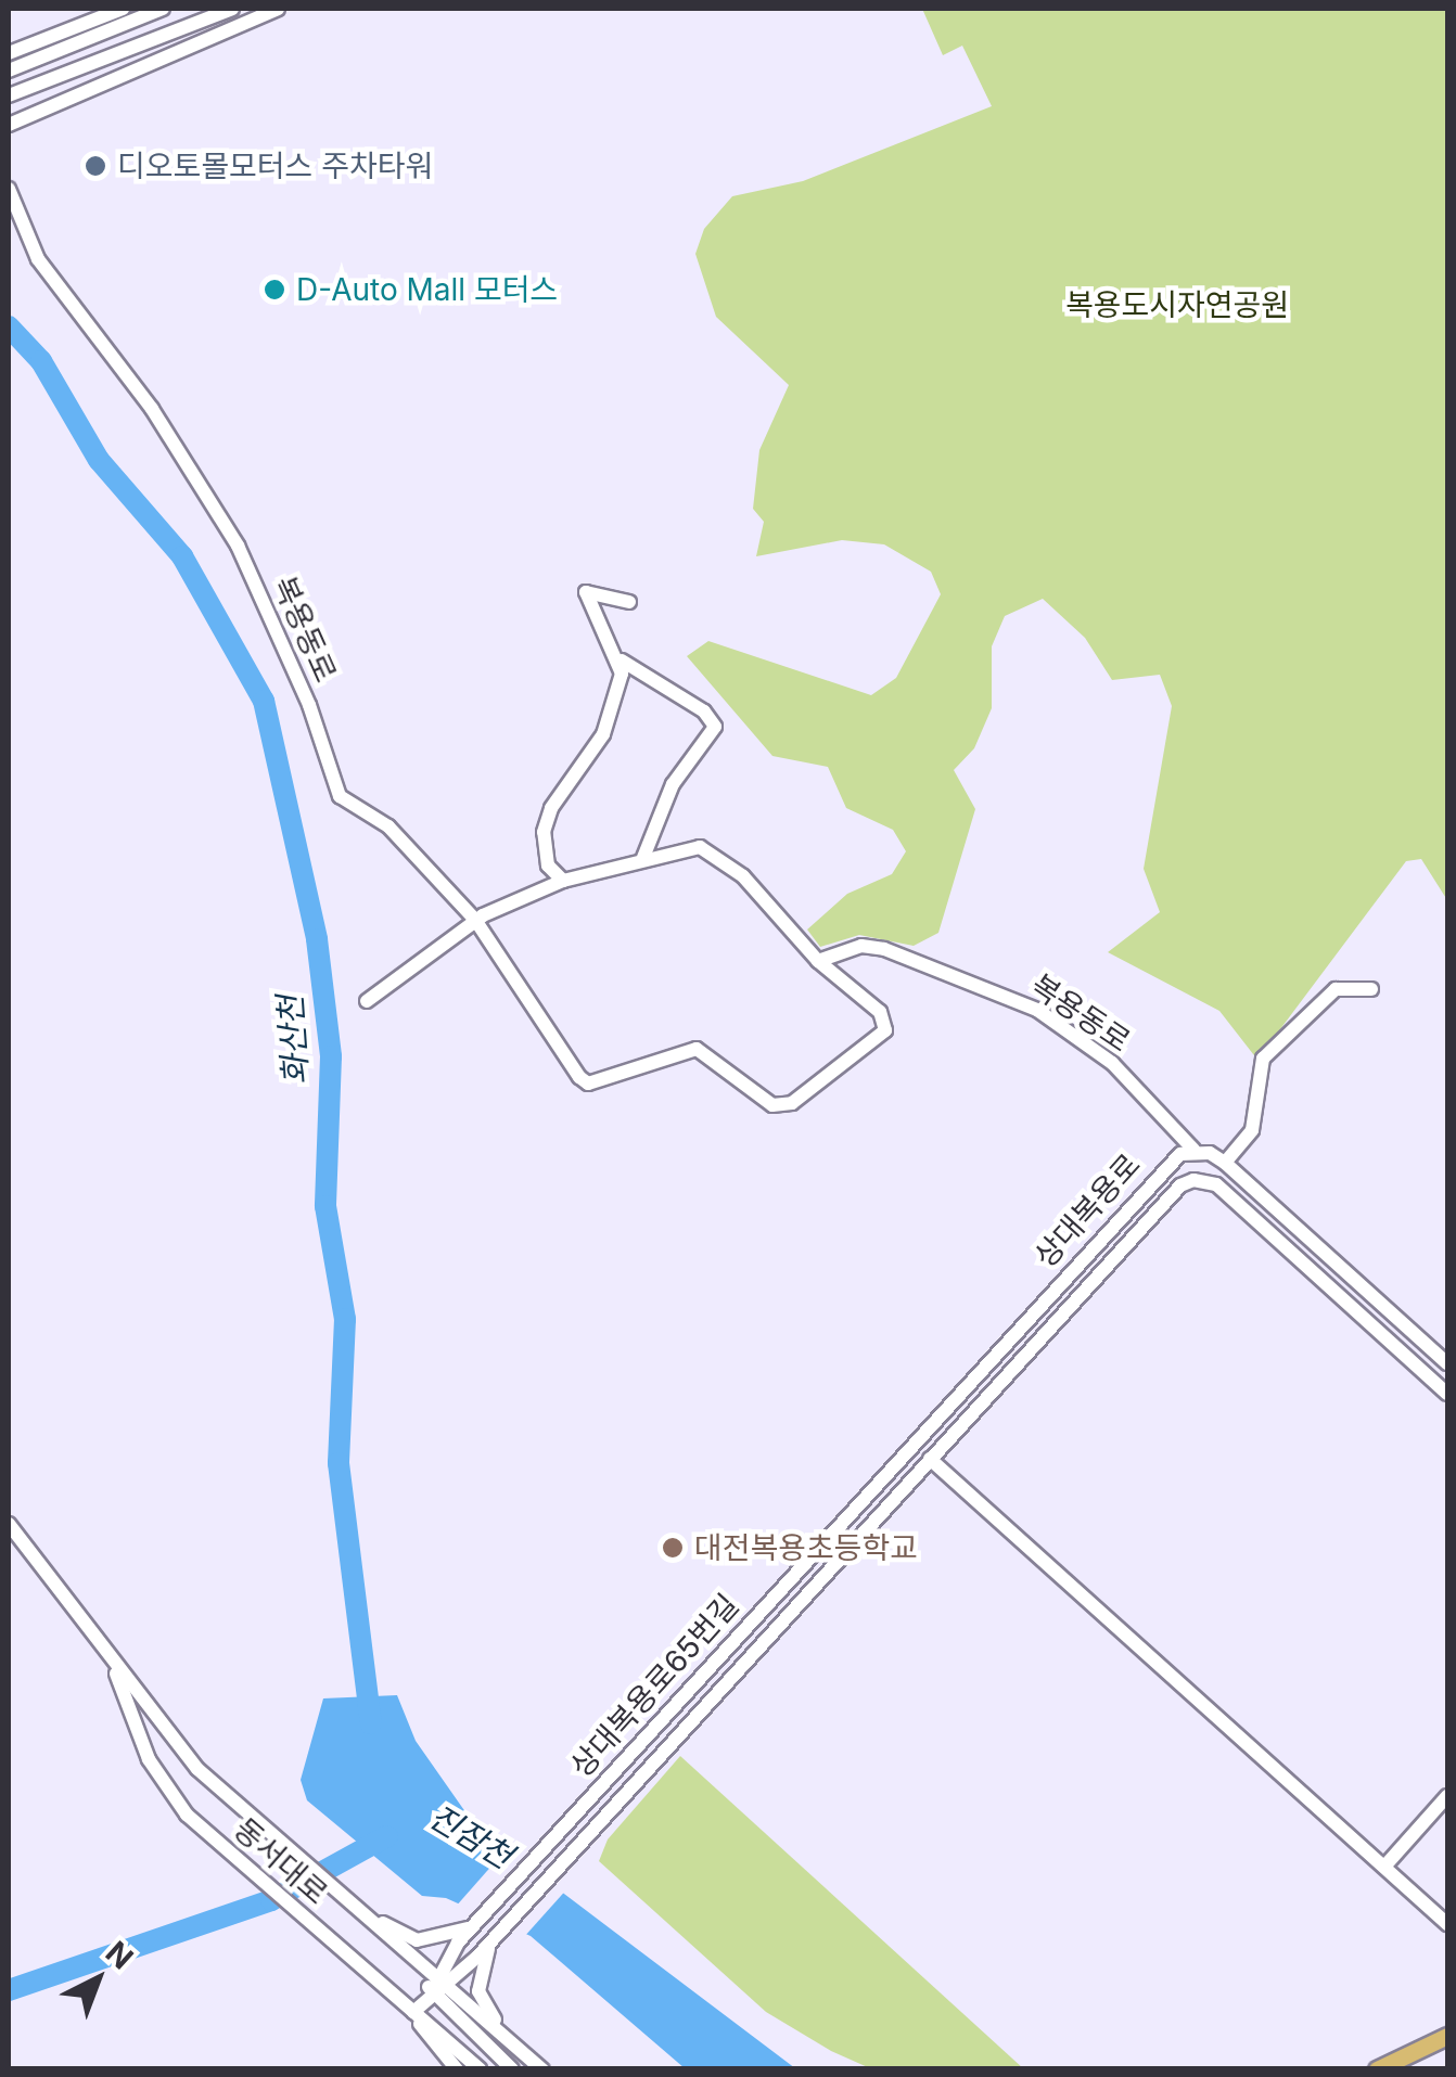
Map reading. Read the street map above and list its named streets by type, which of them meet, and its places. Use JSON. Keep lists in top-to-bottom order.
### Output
{
  "streets": {
    "street": [
      "복용동로",
      "상대복용로",
      "상대복용로65번길",
      "동서대로"
    ]
  },
  "crossings": [
    ["복용동로", "상대복용로"],
    ["상대복용로", "상대복용로65번길"],
    ["상대복용로65번길", "동서대로"]
  ],
  "water": ["화산천", "진잠천"],
  "parks": ["복용도시자연공원"],
  "places": ["디오토몰모터스 주차타워", "D-Auto Mall 모터스", "대전복용초등학교"],
  "north": "top right"
}
